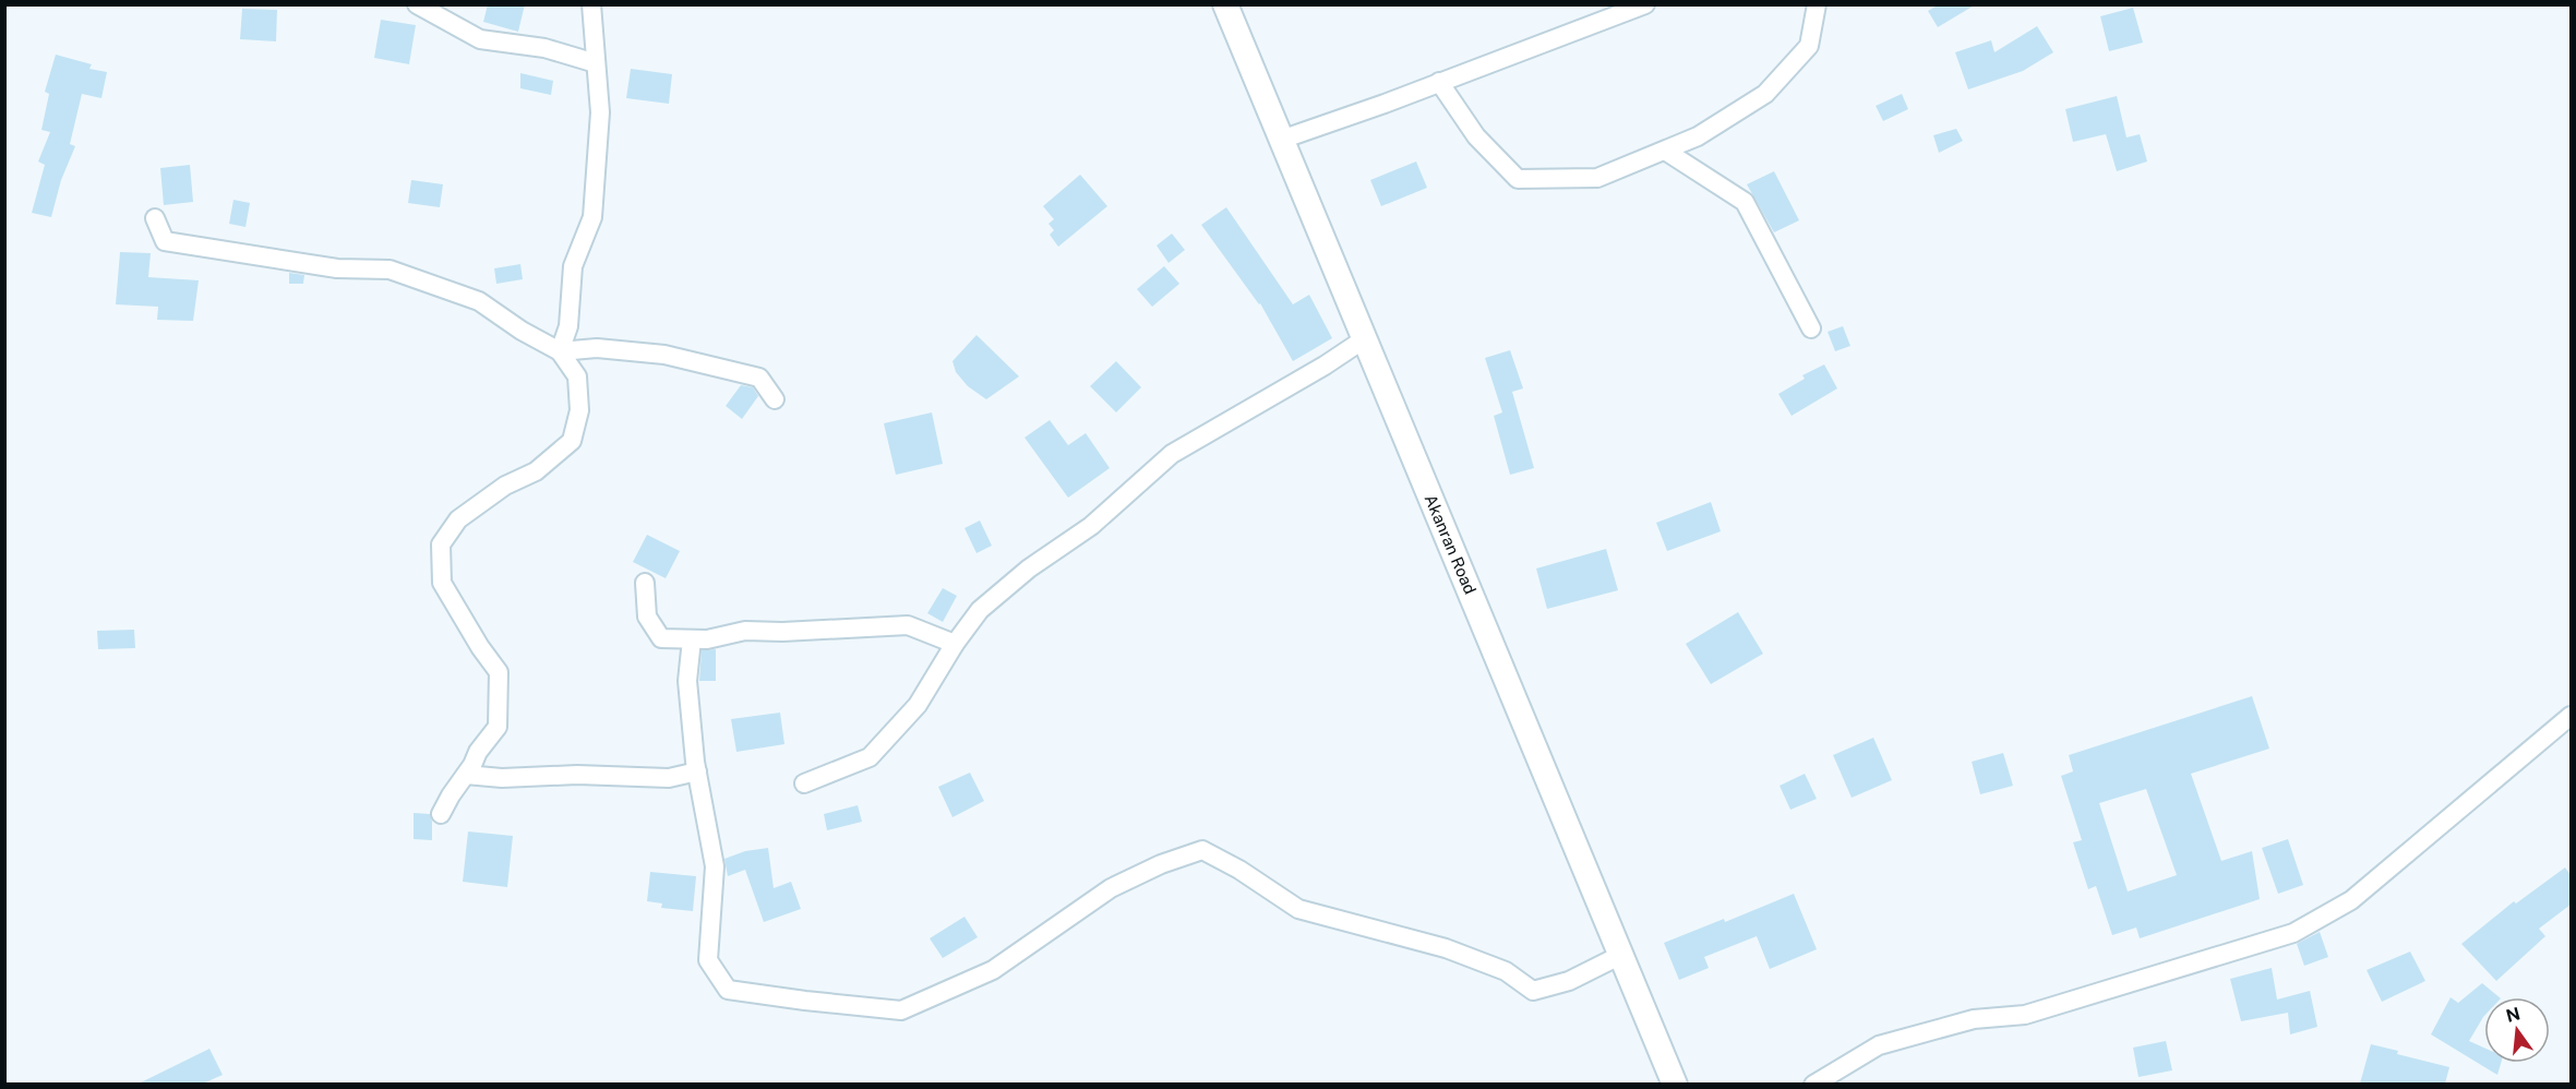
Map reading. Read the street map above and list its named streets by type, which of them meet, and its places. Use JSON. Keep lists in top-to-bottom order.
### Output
{
  "streets": {
    "main road": ["Akanran Road"]
  },
  "north": "top"
}
